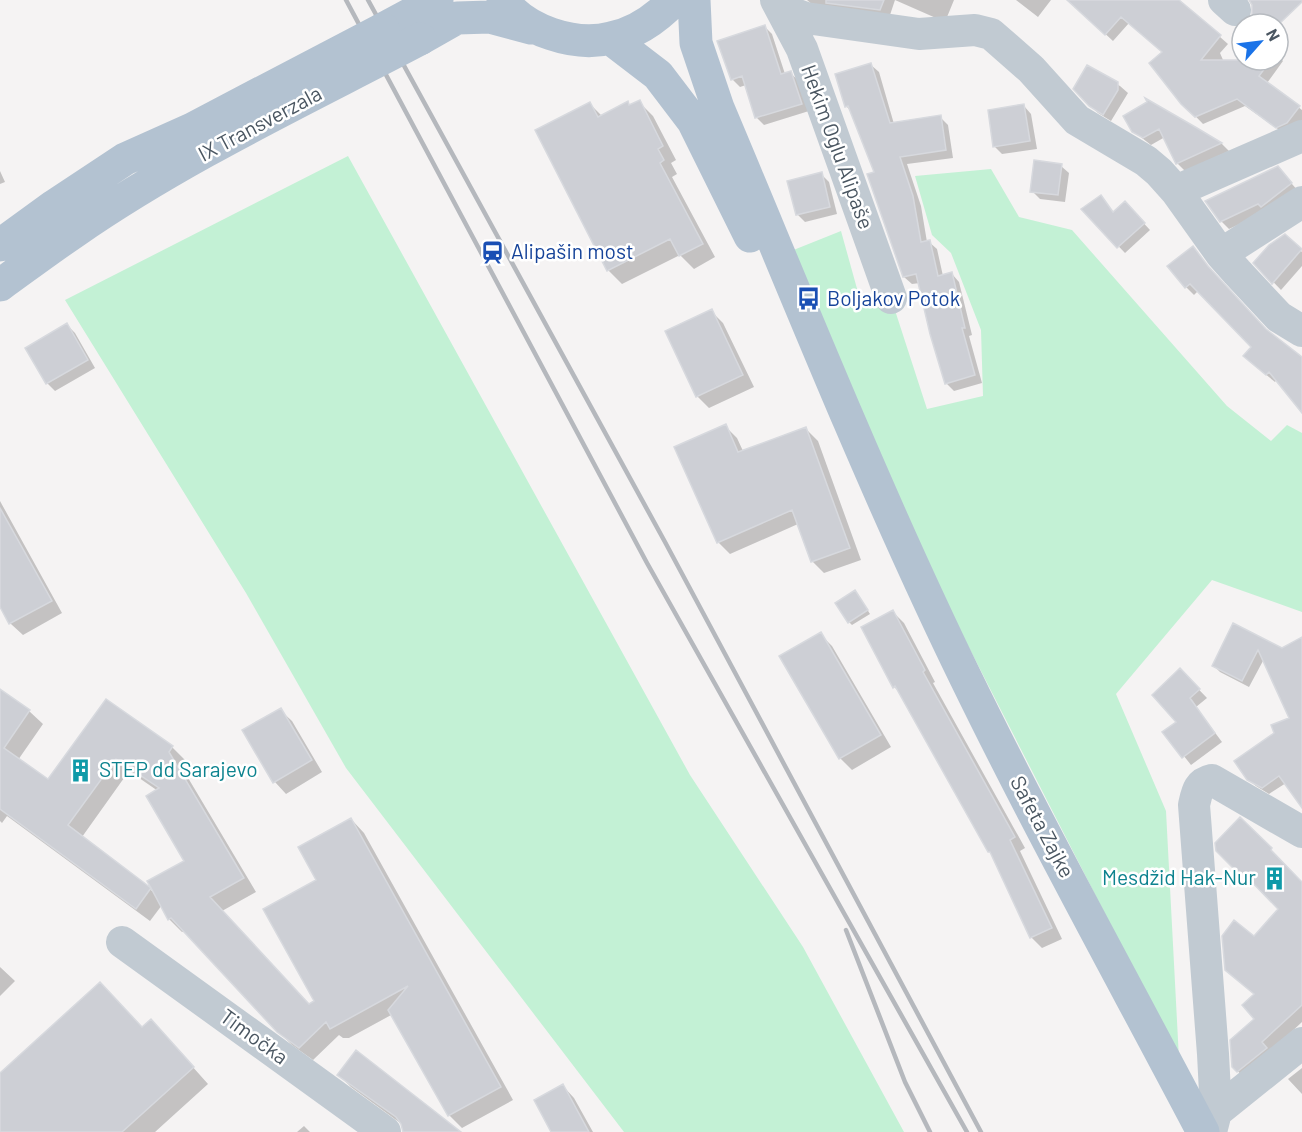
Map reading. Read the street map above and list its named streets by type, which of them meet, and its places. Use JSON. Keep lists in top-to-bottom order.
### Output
{
  "streets": {
    "main road": ["IX Transverzala", "Safeta Zajke"],
    "street": ["Hekim Oglu Alipaše", "Timočka"]
  },
  "places": {
    "station": ["Alipašin most"],
    "bus stop": ["Boljakov Potok"],
    "building": ["STEP dd Sarajevo", "Mesdžid Hak-Nur"]
  },
  "north": "top right"
}
